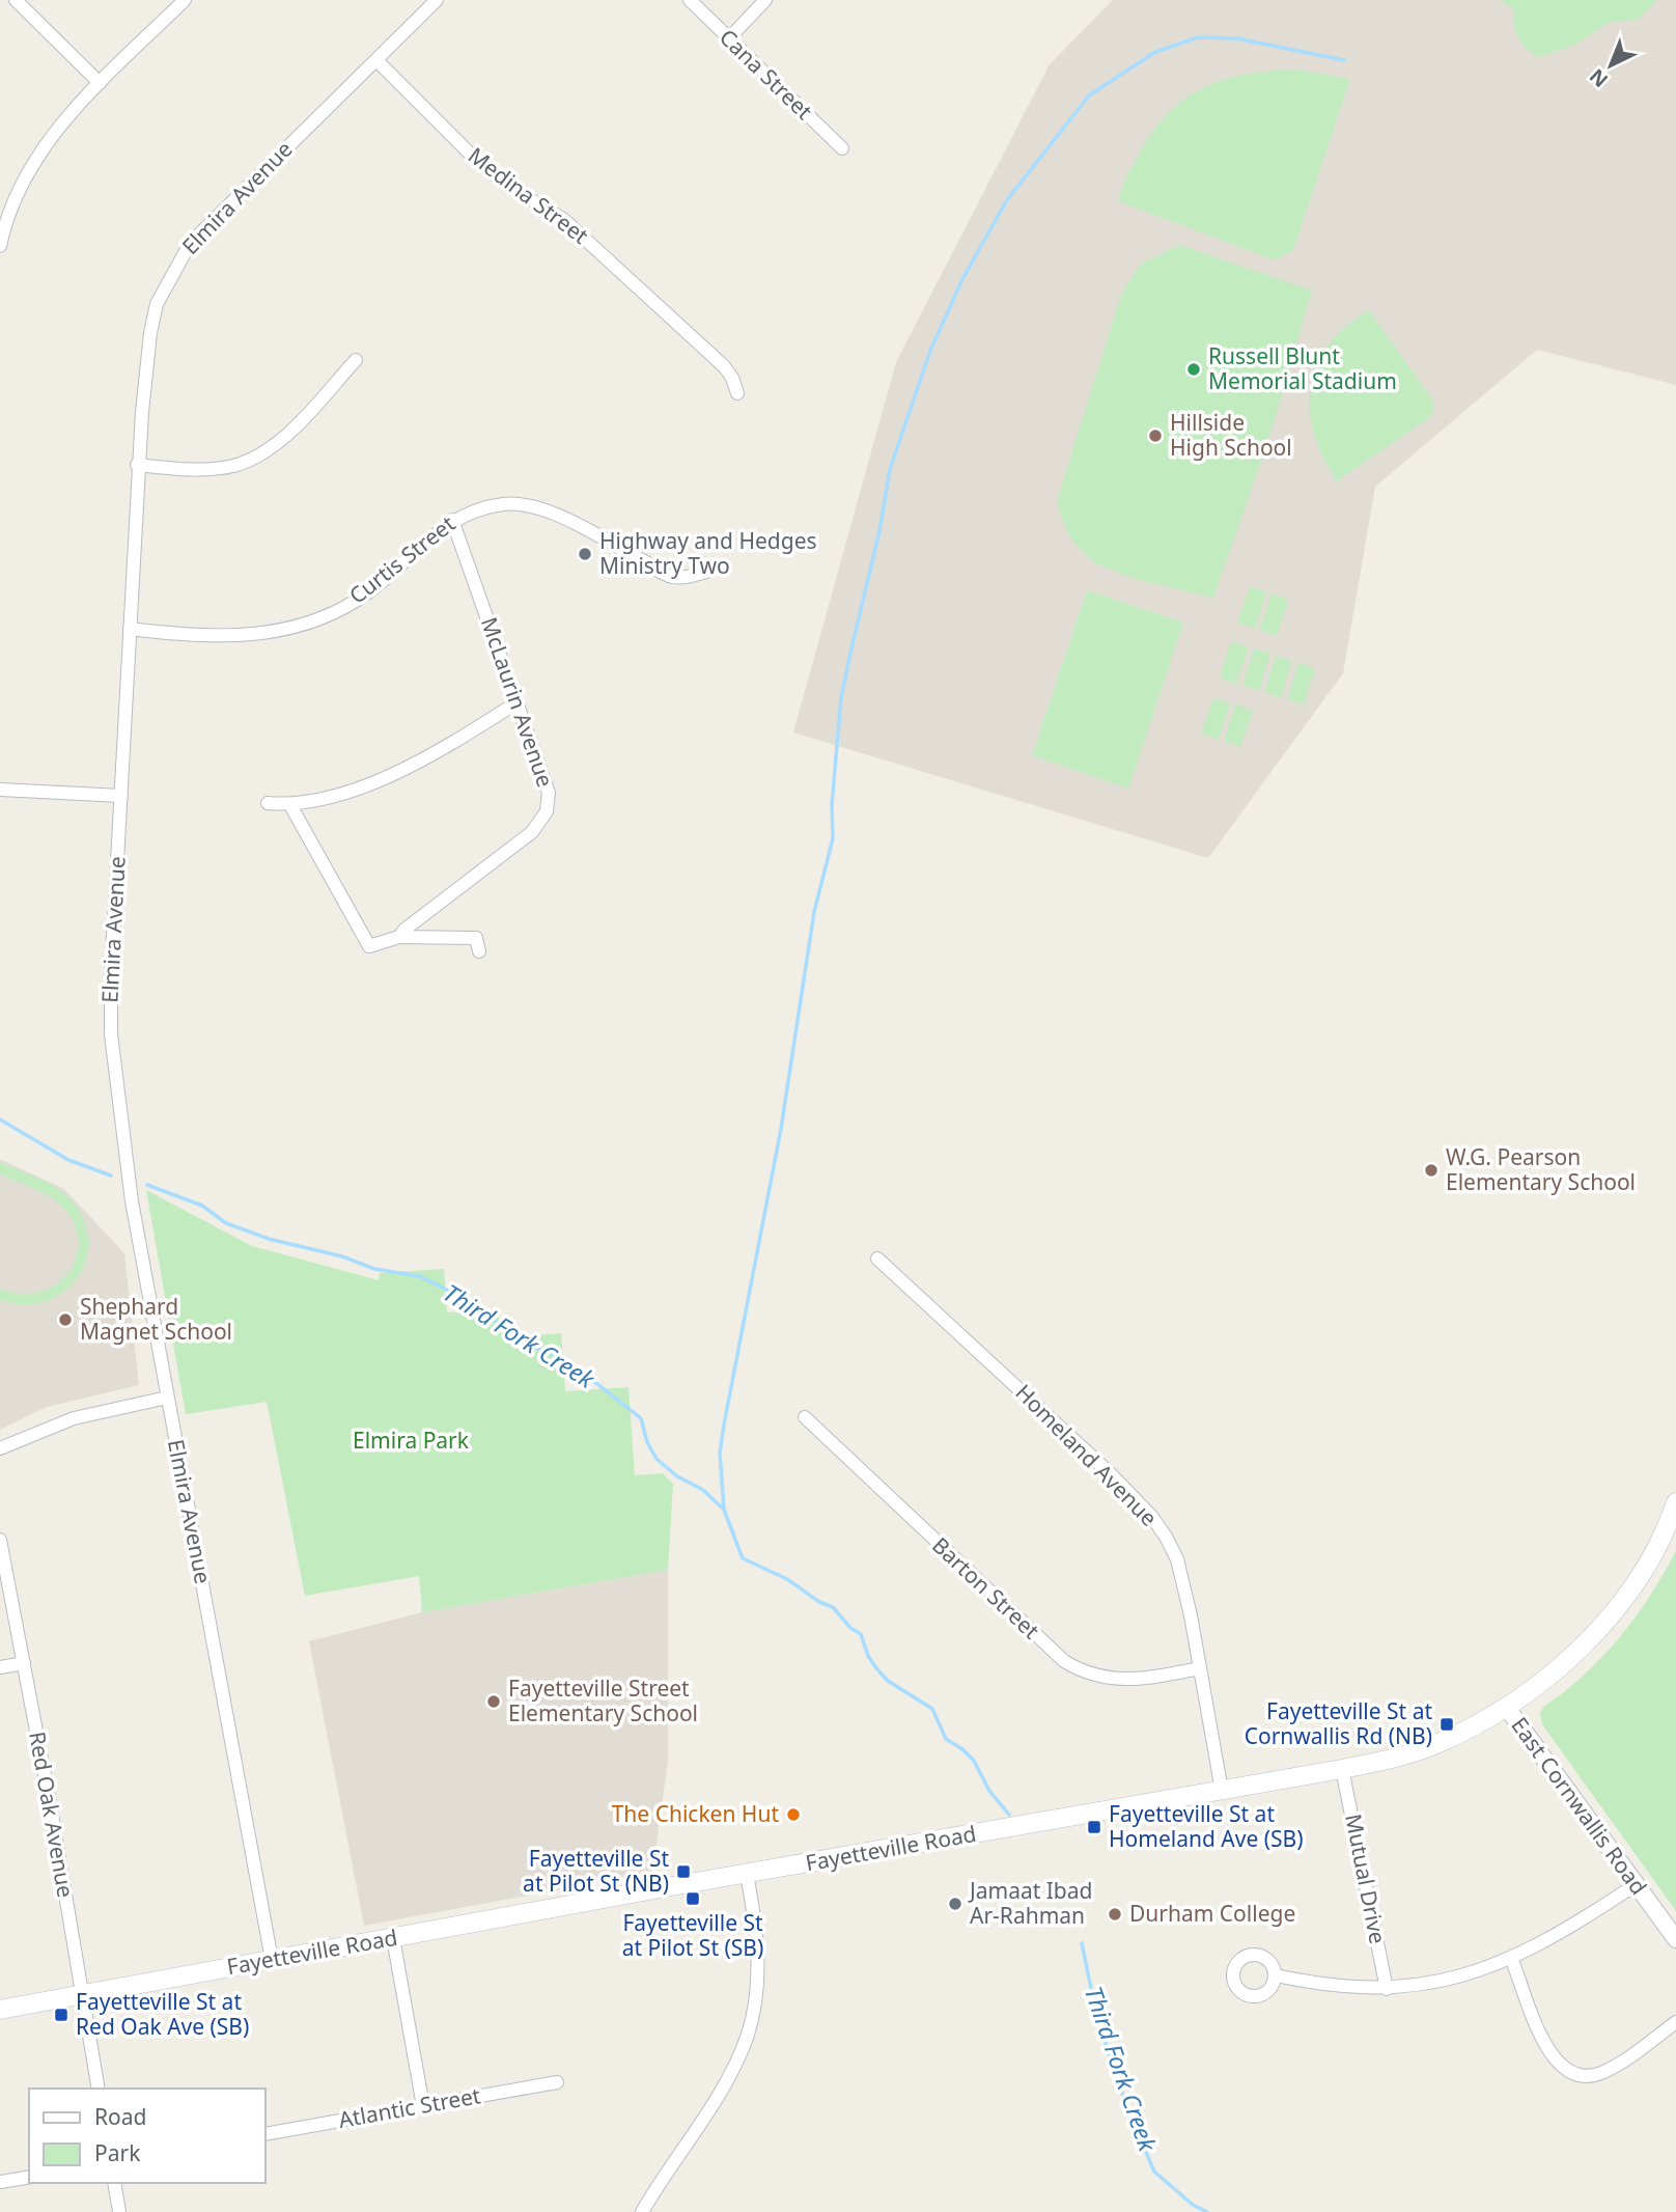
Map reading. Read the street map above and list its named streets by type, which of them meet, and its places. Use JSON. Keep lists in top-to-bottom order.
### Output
{
  "streets": {
    "main road": ["Fayetteville Road"],
    "street": [
      "Cana Street",
      "Medina Street",
      "Elmira Avenue",
      "Curtis Street",
      "McLaurin Avenue",
      "Homeland Avenue",
      "Barton Street",
      "East Cornwallis Road",
      "Red Oak Avenue",
      "Mutual Drive",
      "Atlantic Street"
    ]
  },
  "crossings": [
    ["Medina Street", "Elmira Avenue"],
    ["Elmira Avenue", "Curtis Street"],
    ["Elmira Avenue", "Fayetteville Road"],
    ["Curtis Street", "McLaurin Avenue"],
    ["Homeland Avenue", "Barton Street"],
    ["Homeland Avenue", "Fayetteville Road"],
    ["East Cornwallis Road", "Fayetteville Road"],
    ["Red Oak Avenue", "Fayetteville Road"],
    ["Fayetteville Road", "Mutual Drive"]
  ],
  "water": ["Third Fork Creek"],
  "parks": ["Elmira Park"],
  "places": {
    "other": [
      "Russell Blunt Memorial Stadium",
      "Hillside High School",
      "Highway and Hedges Ministry Two",
      "W.G. Pearson Elementary School",
      "Shephard Magnet School",
      "Fayetteville Street Elementary School",
      "The Chicken Hut",
      "Jamaat Ibad Ar-Rahman",
      "Durham College"
    ],
    "transit": [
      "Fayetteville St at Cornwallis Rd (NB)",
      "Fayetteville St at Homeland Ave (SB)",
      "Fayetteville St at Pilot St (NB)",
      "Fayetteville St at Pilot St (SB)",
      "Fayetteville St at Red Oak Ave (SB)"
    ]
  },
  "legend": ["Road", "Park"],
  "north": "bottom left"
}
